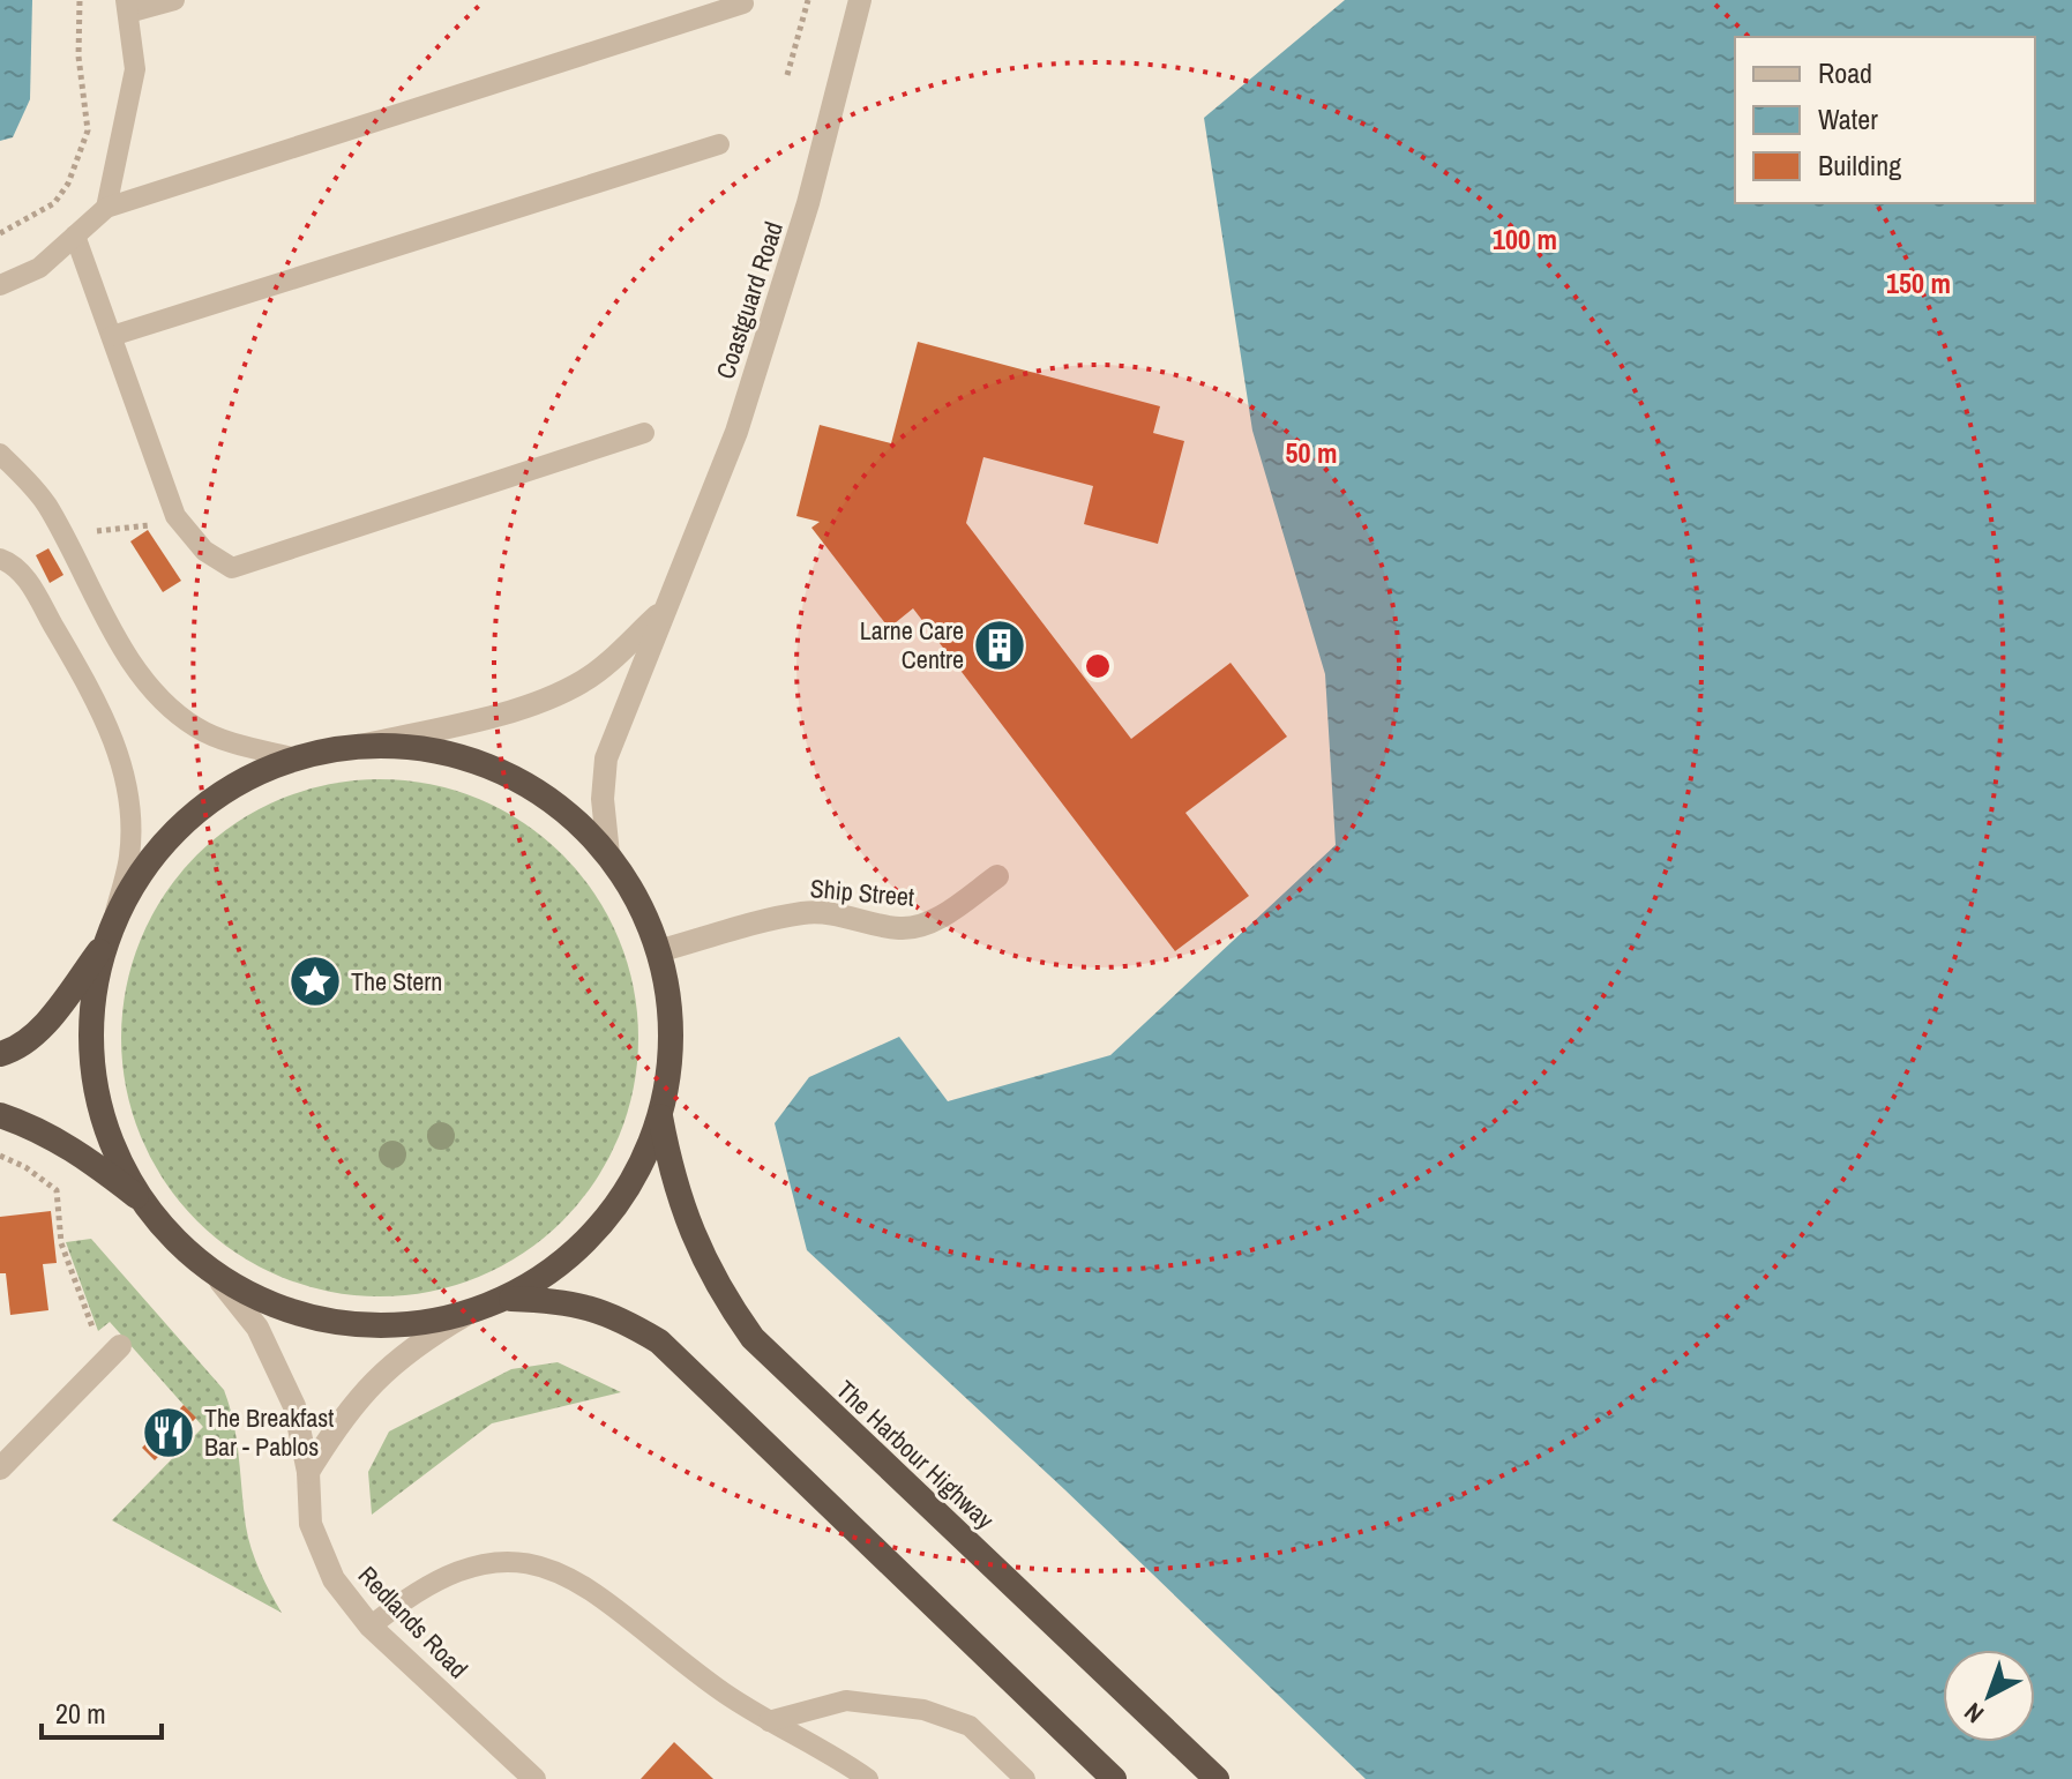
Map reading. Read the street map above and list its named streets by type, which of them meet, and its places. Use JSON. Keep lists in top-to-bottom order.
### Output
{
  "streets": {
    "highway": ["The Harbour Highway"],
    "street": ["Coastguard Road", "Ship Street", "Redlands Road"]
  },
  "places": {
    "building": ["Larne Care Centre"],
    "place": ["The Stern"],
    "restaurant": ["The Breakfast Bar - Pablos"]
  },
  "legend": ["Road", "Water", "Building"],
  "scale_bar": "20 m",
  "north": "bottom left",
  "rings": ["100 m", "150 m", "50 m"]
}
